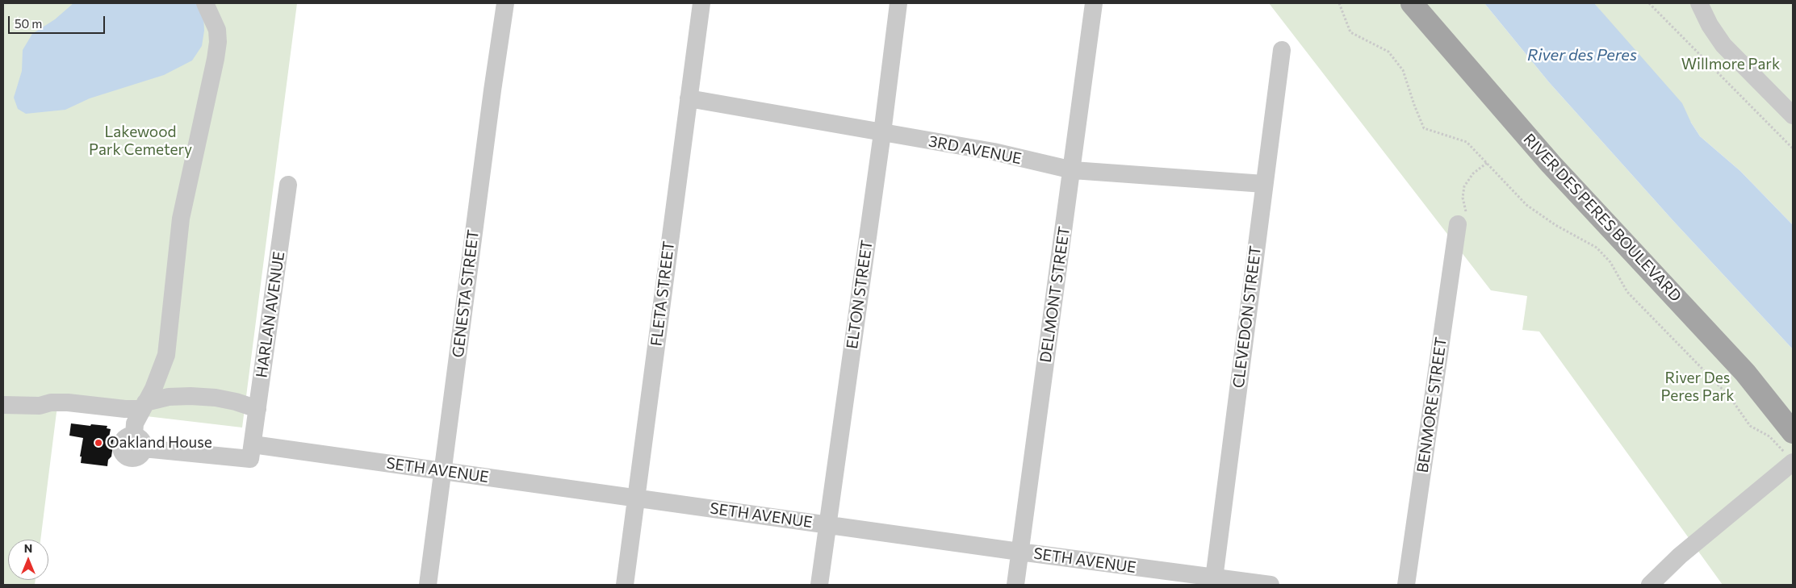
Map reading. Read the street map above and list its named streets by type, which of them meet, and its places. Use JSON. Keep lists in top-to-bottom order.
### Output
{
  "streets": {
    "main road": ["RIVER DES PERES BOULEVARD"],
    "street": [
      "3RD AVENUE",
      "GENESTA STREET",
      "FLETA STREET",
      "ELTON STREET",
      "DELMONT STREET",
      "HARLAN AVENUE",
      "CLEVEDON STREET",
      "BENMORE STREET",
      "SETH AVENUE"
    ]
  },
  "crossings": [
    ["3RD AVENUE", "FLETA STREET"],
    ["3RD AVENUE", "ELTON STREET"],
    ["3RD AVENUE", "DELMONT STREET"],
    ["3RD AVENUE", "CLEVEDON STREET"],
    ["GENESTA STREET", "SETH AVENUE"],
    ["FLETA STREET", "SETH AVENUE"],
    ["ELTON STREET", "SETH AVENUE"],
    ["DELMONT STREET", "SETH AVENUE"],
    ["HARLAN AVENUE", "SETH AVENUE"],
    ["CLEVEDON STREET", "SETH AVENUE"]
  ],
  "water": ["River des Peres"],
  "parks": ["Willmore Park", "Lakewood Park Cemetery", "River Des Peres Park"],
  "places": ["Oakland House"],
  "scale_bar": "50 m",
  "north": "top"
}
